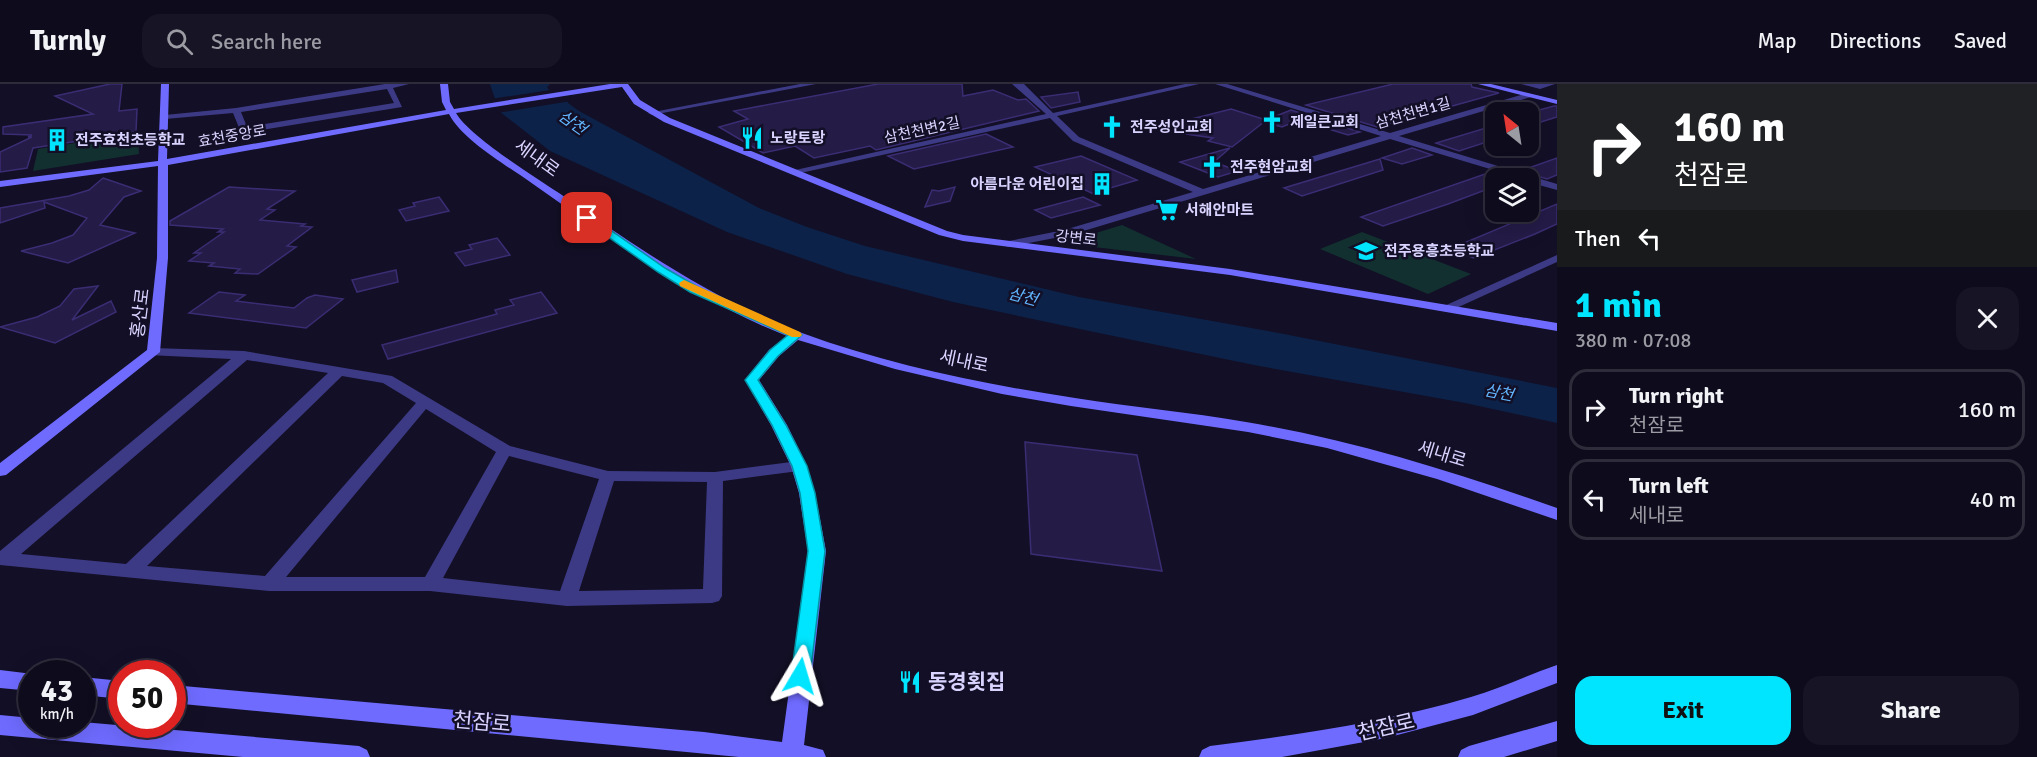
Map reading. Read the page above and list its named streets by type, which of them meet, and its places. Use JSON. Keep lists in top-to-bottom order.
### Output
{
  "streets": {
    "street": [
      "삼천천변1길",
      "삼천천변2길",
      "효천중앙로",
      "세내로",
      "강변로",
      "홍산로",
      "천잠로"
    ]
  },
  "crossings": [
    ["삼천천변1길", "강변로"],
    ["삼천천변2길", "강변로"],
    ["효천중앙로", "홍산로"]
  ],
  "water": ["삼천"],
  "places": {
    "church": ["제일큰교회", "전주성인교회", "전주현암교회"],
    "restaurant": ["노랑토랑", "동경횟집"],
    "building": ["전주효천초등학교", "아름다운 어린이집"],
    "supermarket": ["서해안마트"],
    "school or university": ["전주용흥초등학교"]
  },
  "north": "top left",
  "page": {
    "header": "Turnly",
    "search": "Search here",
    "nav": ["Map", "Directions", "Saved"],
    "turn": ["160 m", "천잠로"],
    "then": "Then",
    "heading": ["1 min", "380 m · 07:08"],
    "list": [
      {
        "name": "Turn right",
        "note": "천잠로",
        "value": "160 m"
      },
      {
        "name": "Turn left",
        "note": "세내로",
        "value": "40 m"
      }
    ],
    "speed": "43 km/h",
    "limit": "50",
    "buttons": ["Exit", "Share"]
  }
}
